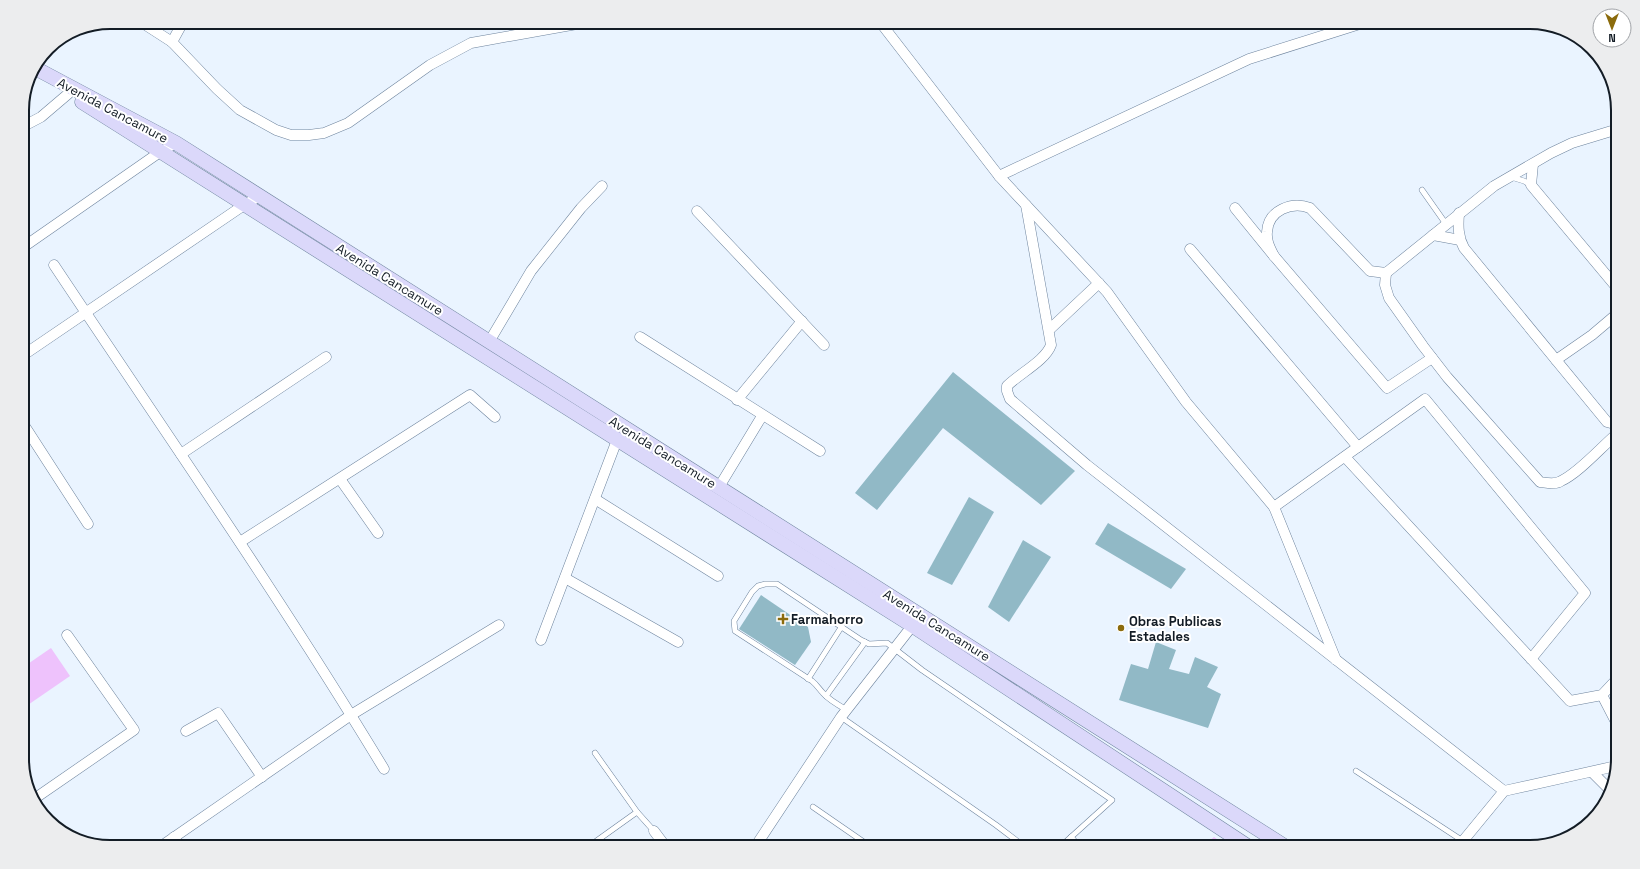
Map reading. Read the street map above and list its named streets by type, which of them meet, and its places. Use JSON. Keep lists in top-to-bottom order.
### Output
{
  "streets": {
    "main road": ["Avenida Cancamure"]
  },
  "places": {
    "health": ["Farmahorro"],
    "other": ["Obras Publicas Estadales"]
  },
  "north": "bottom"
}
